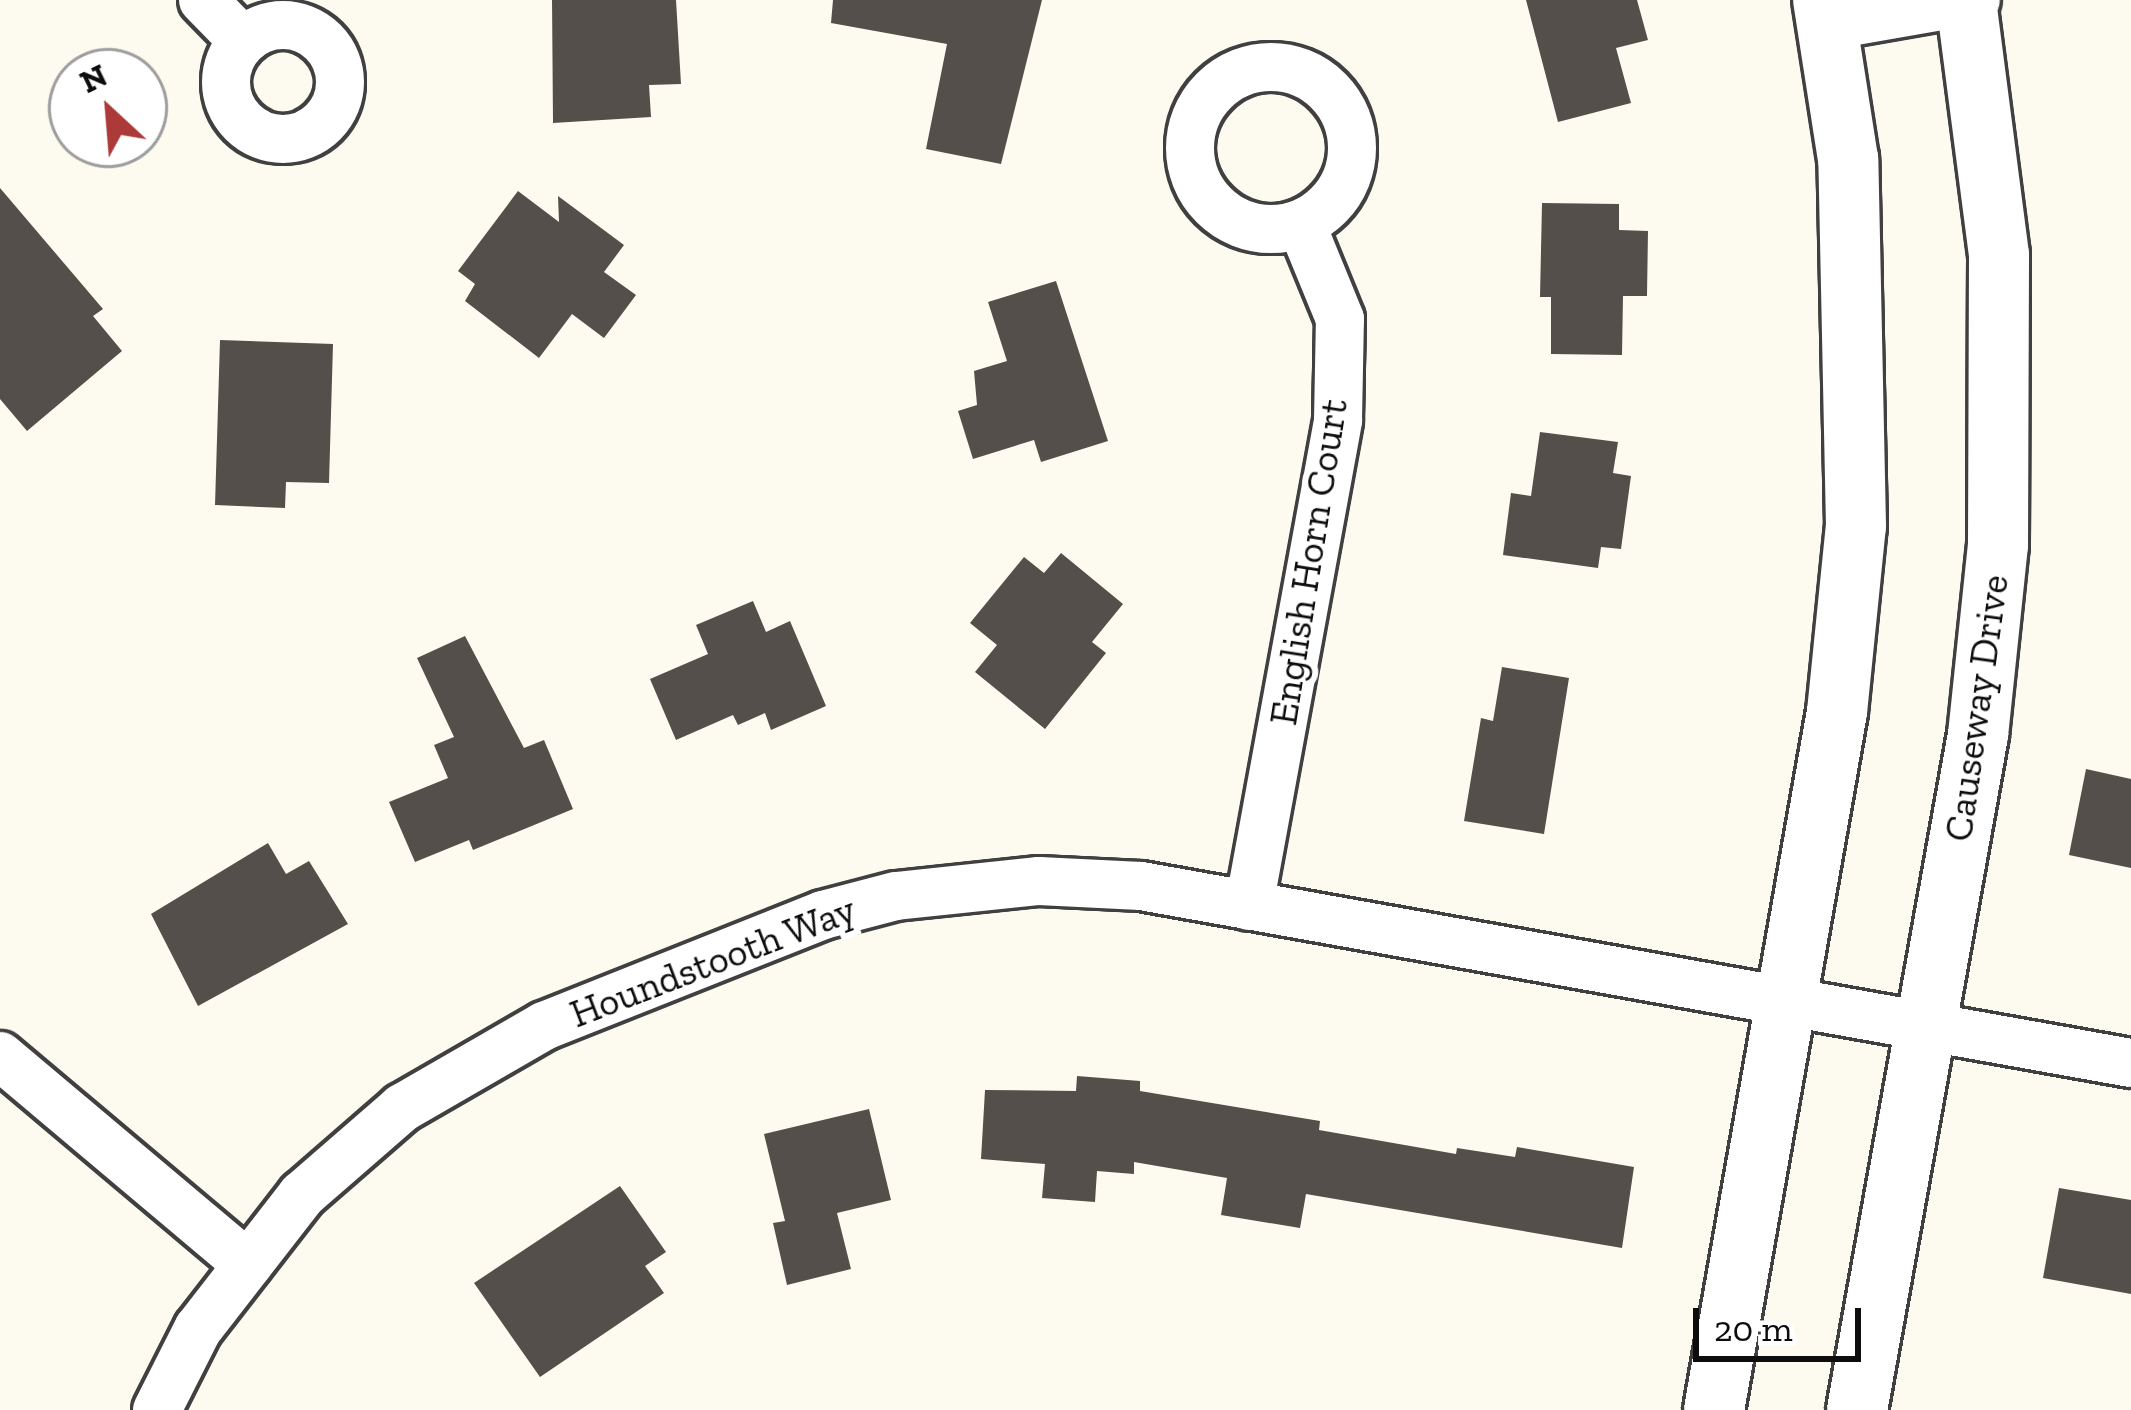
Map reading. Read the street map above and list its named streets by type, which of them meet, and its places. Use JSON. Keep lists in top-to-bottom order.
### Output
{
  "streets": {
    "street": ["English Horn Court", "Causeway Drive", "Houndstooth Way"]
  },
  "crossings": [
    ["English Horn Court", "Houndstooth Way"],
    ["Causeway Drive", "Houndstooth Way"]
  ],
  "scale_bar": "20 m",
  "north": "top left"
}
